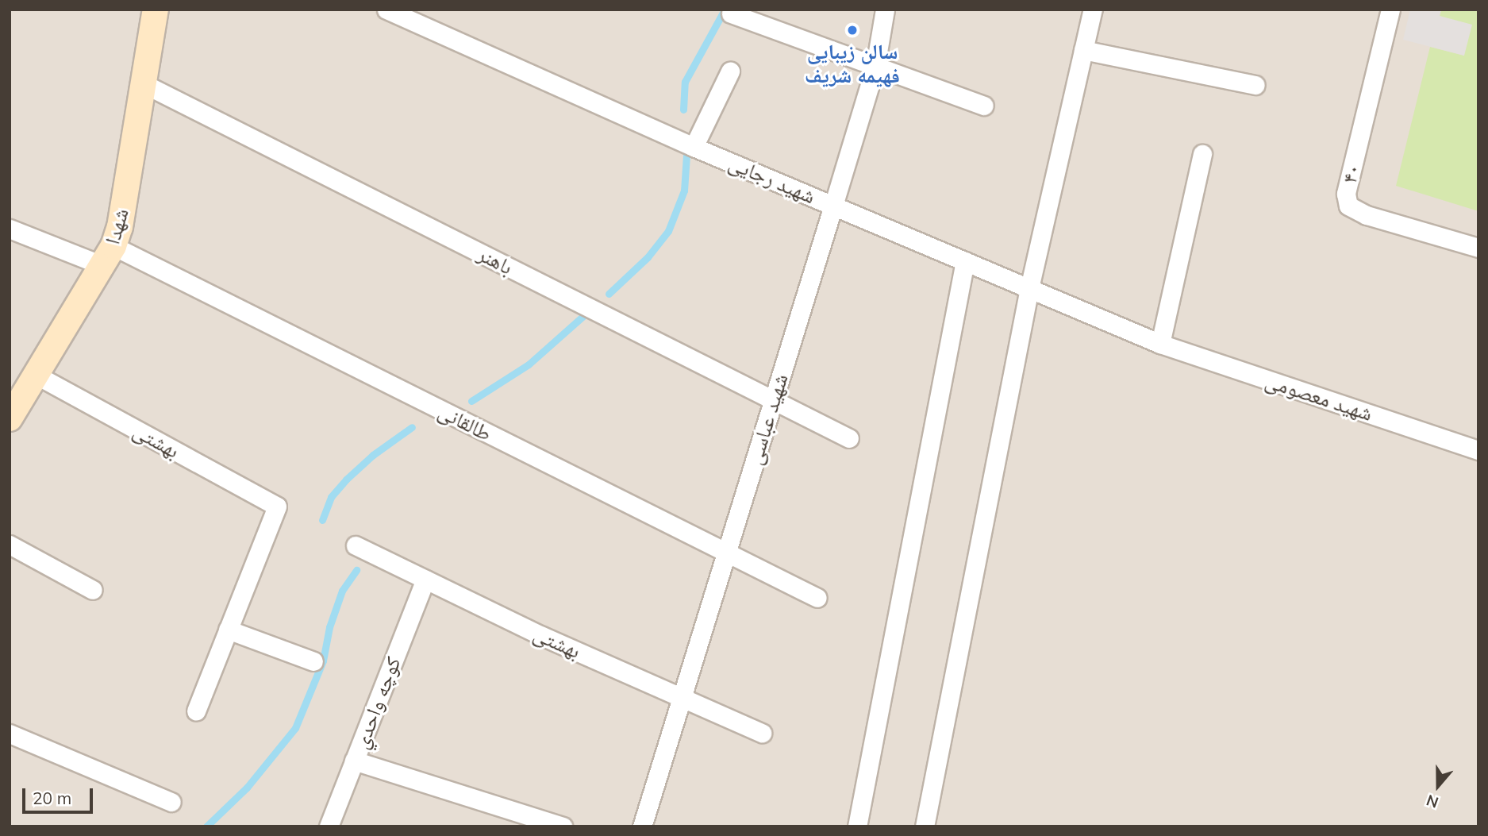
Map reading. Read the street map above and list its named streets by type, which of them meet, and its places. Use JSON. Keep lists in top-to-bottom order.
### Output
{
  "streets": {
    "main road": ["شهدا"],
    "street": [
      "۴۰",
      "شهید رجایی",
      "باهنر",
      "شهید معصومی",
      "شهید عباسی",
      "طالقانی",
      "بهشتی",
      "كوچه واحدي"
    ]
  },
  "crossings": [
    ["شهید رجایی", "شهید معصومی"],
    ["شهید رجایی", "شهید عباسی"],
    ["شهدا", "باهنر"],
    ["شهدا", "طالقانی"],
    ["شهدا", "بهشتی"],
    ["باهنر", "شهید عباسی"],
    ["شهید عباسی", "طالقانی"],
    ["شهید عباسی", "بهشتی"],
    ["بهشتی", "كوچه واحدي"]
  ],
  "places": ["سالن زیبایی فهیمه شریف"],
  "scale_bar": "20 m",
  "north": "bottom"
}
